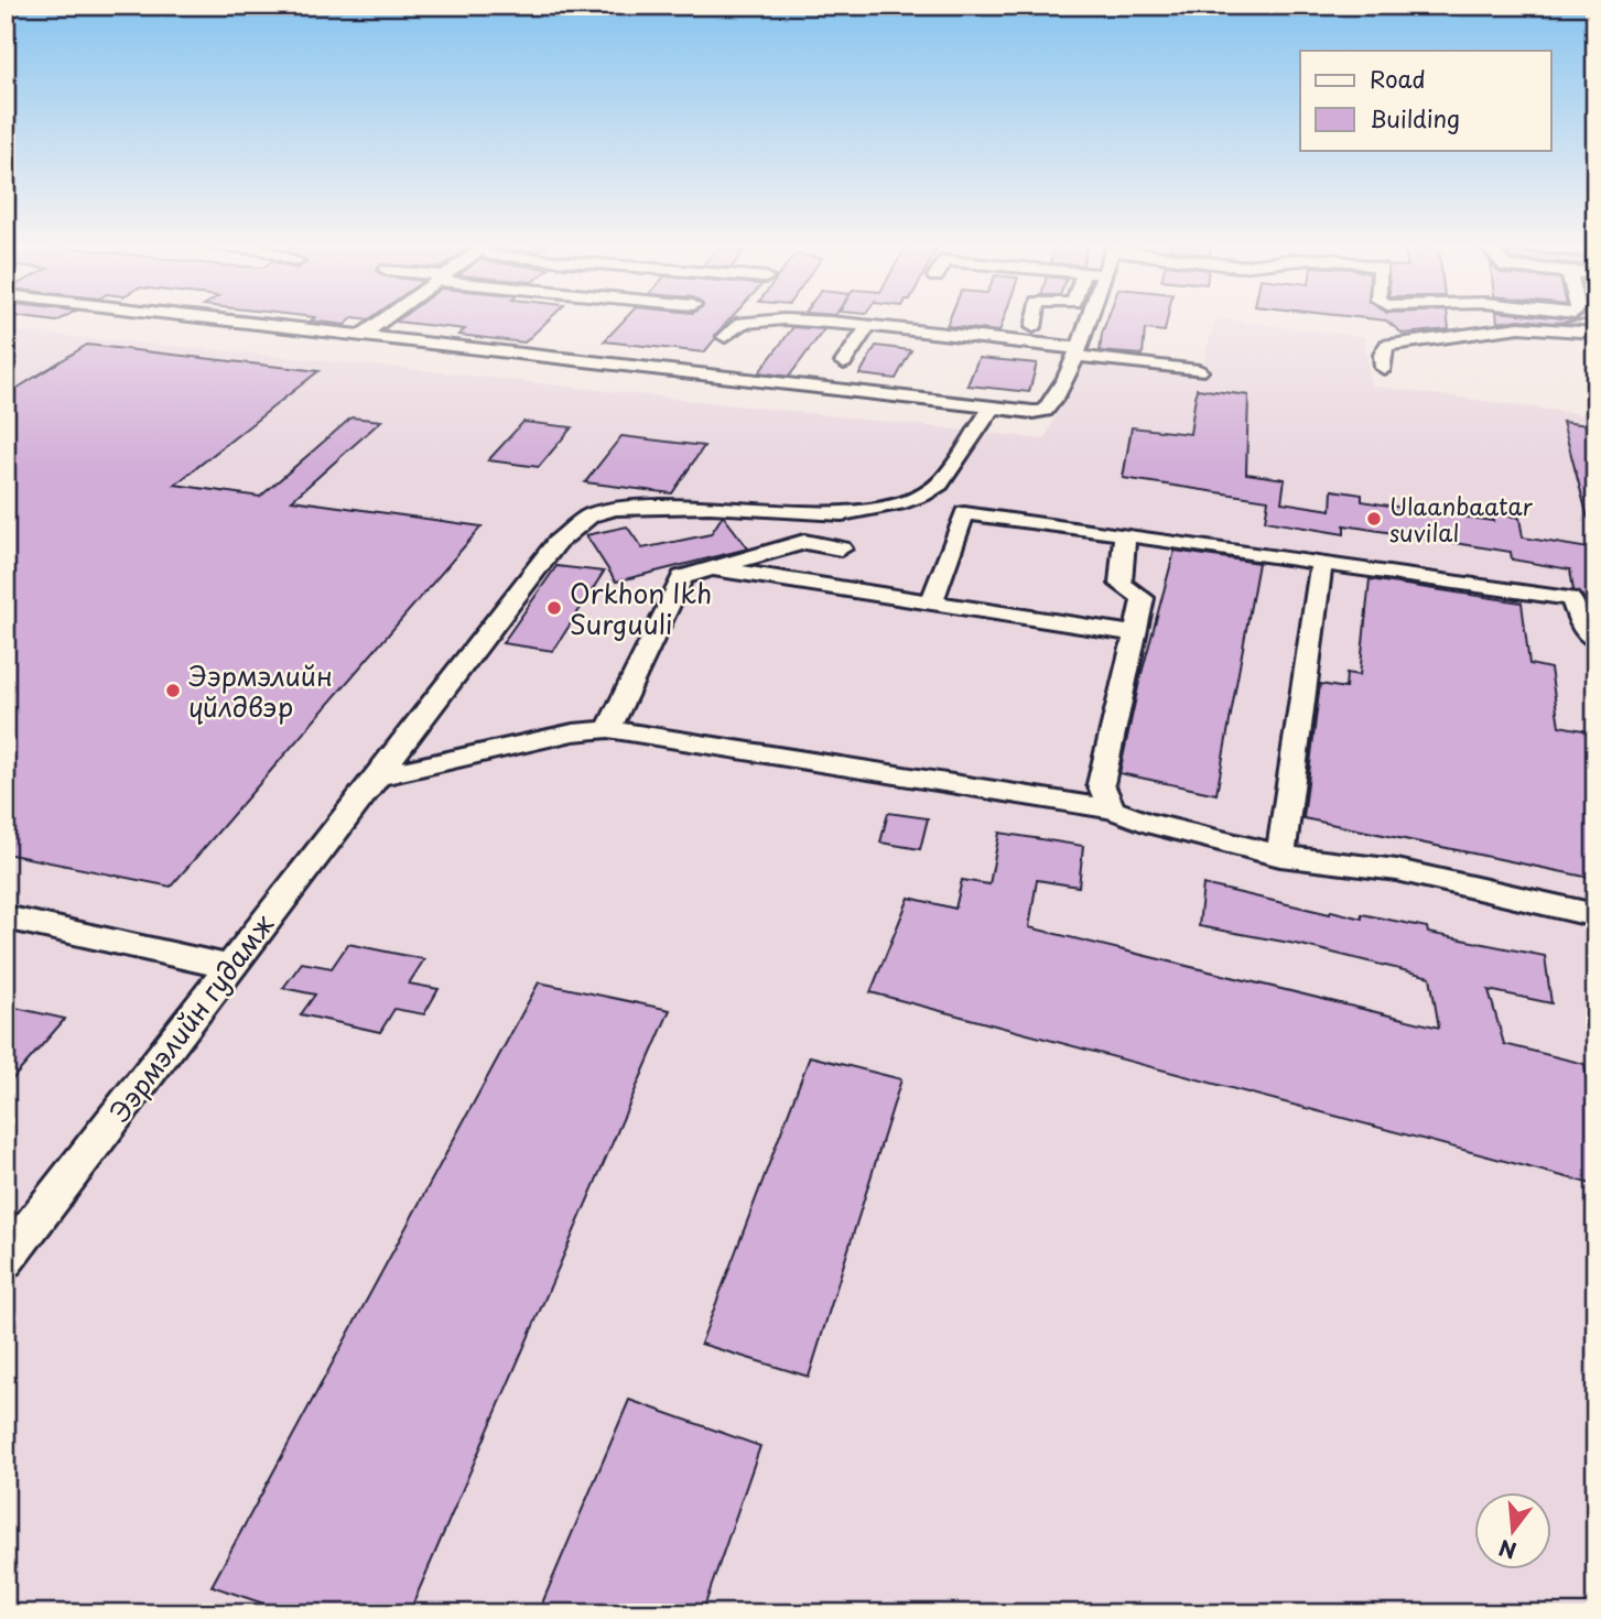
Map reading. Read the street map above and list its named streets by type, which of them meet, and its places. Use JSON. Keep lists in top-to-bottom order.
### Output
{
  "streets": {
    "street": ["Ээрмэлийн гудамж"]
  },
  "places": ["Ulaanbaatar suvilal", "Orkhon Ikh Surguuli", "Ээрмэлийн үйлдвэр"],
  "legend": ["Road", "Building"],
  "north": "bottom"
}
